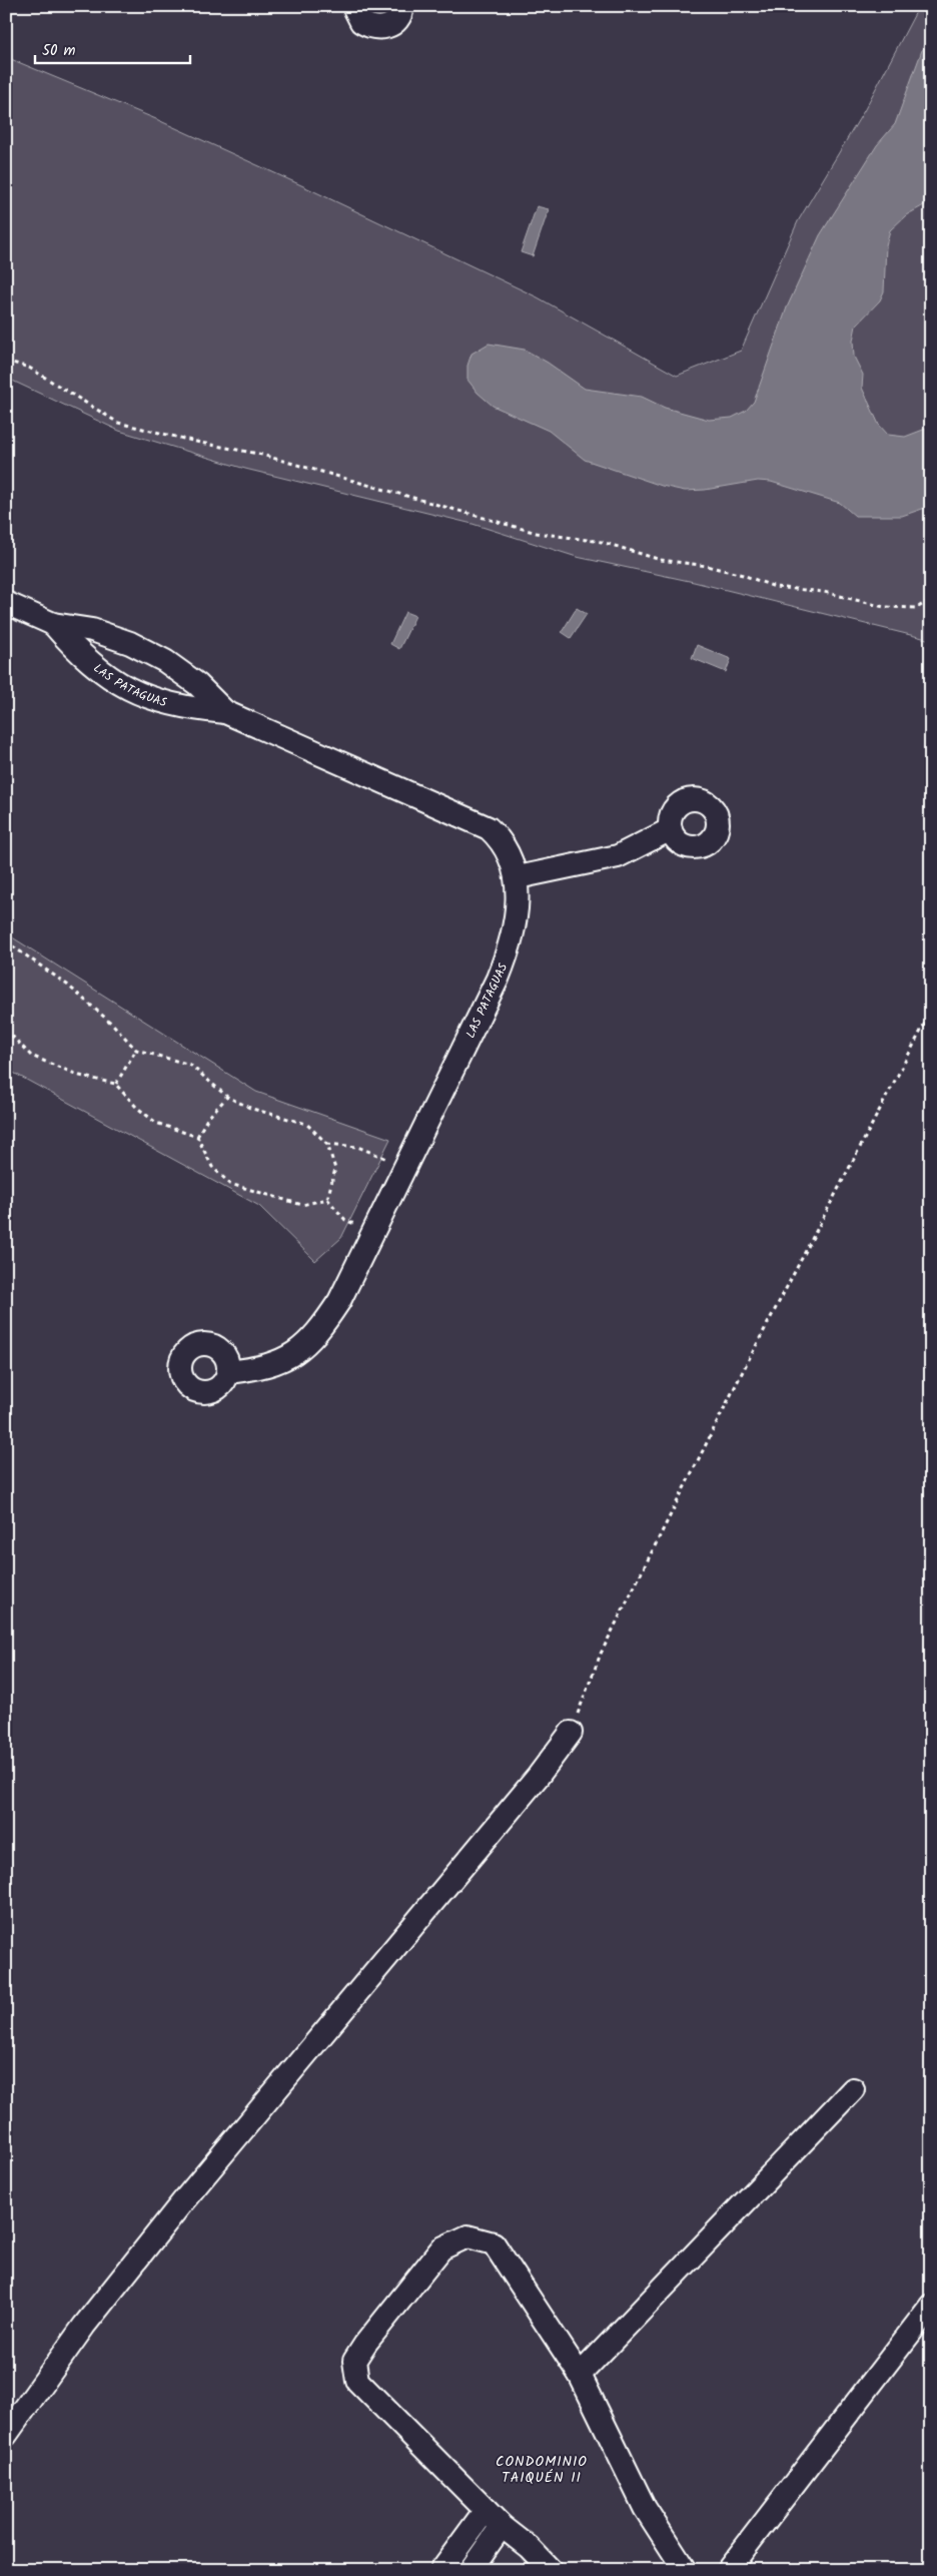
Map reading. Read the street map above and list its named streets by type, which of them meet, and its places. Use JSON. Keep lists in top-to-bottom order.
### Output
{
  "streets": {
    "street": ["LAS PATAGUAS"]
  },
  "districts": ["CONDOMINIO TAIQUÉN II"],
  "scale_bar": "50 m"
}
